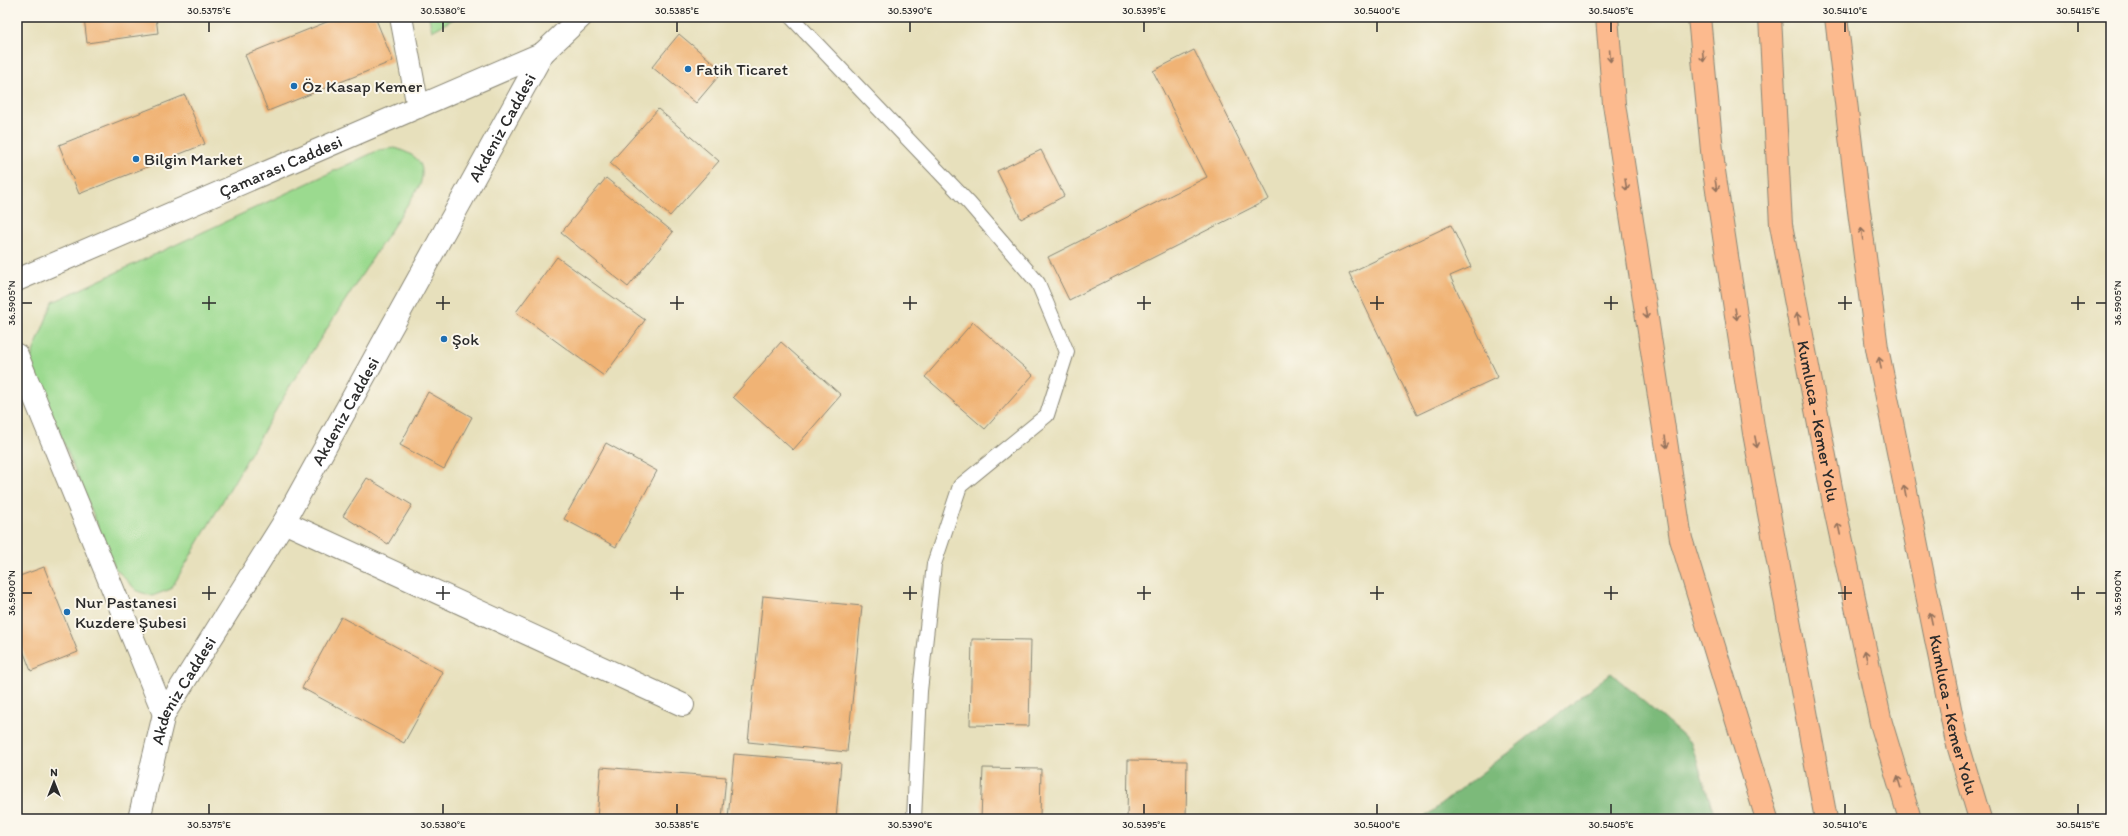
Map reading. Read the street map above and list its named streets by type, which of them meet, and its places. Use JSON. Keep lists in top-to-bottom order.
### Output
{
  "streets": {
    "highway": ["Kumluca - Kemer Yolu"],
    "street": ["Akdeniz Caddesi", "Çamarası Caddesi"]
  },
  "crossings": [
    ["Akdeniz Caddesi", "Çamarası Caddesi"]
  ],
  "places": [
    "Fatih Ticaret",
    "Öz Kasap Kemer",
    "Bilgin Market",
    "Şok",
    "Nur Pastanesi Kuzdere Şubesi"
  ],
  "north": "top",
  "coordinates": [
    "30.5375°E",
    "30.5380°E",
    "30.5385°E",
    "30.5390°E",
    "30.5395°E",
    "30.5400°E",
    "30.5405°E",
    "30.5410°E",
    "30.5415°E",
    "36.5905°N",
    "36.5900°N"
  ]
}
